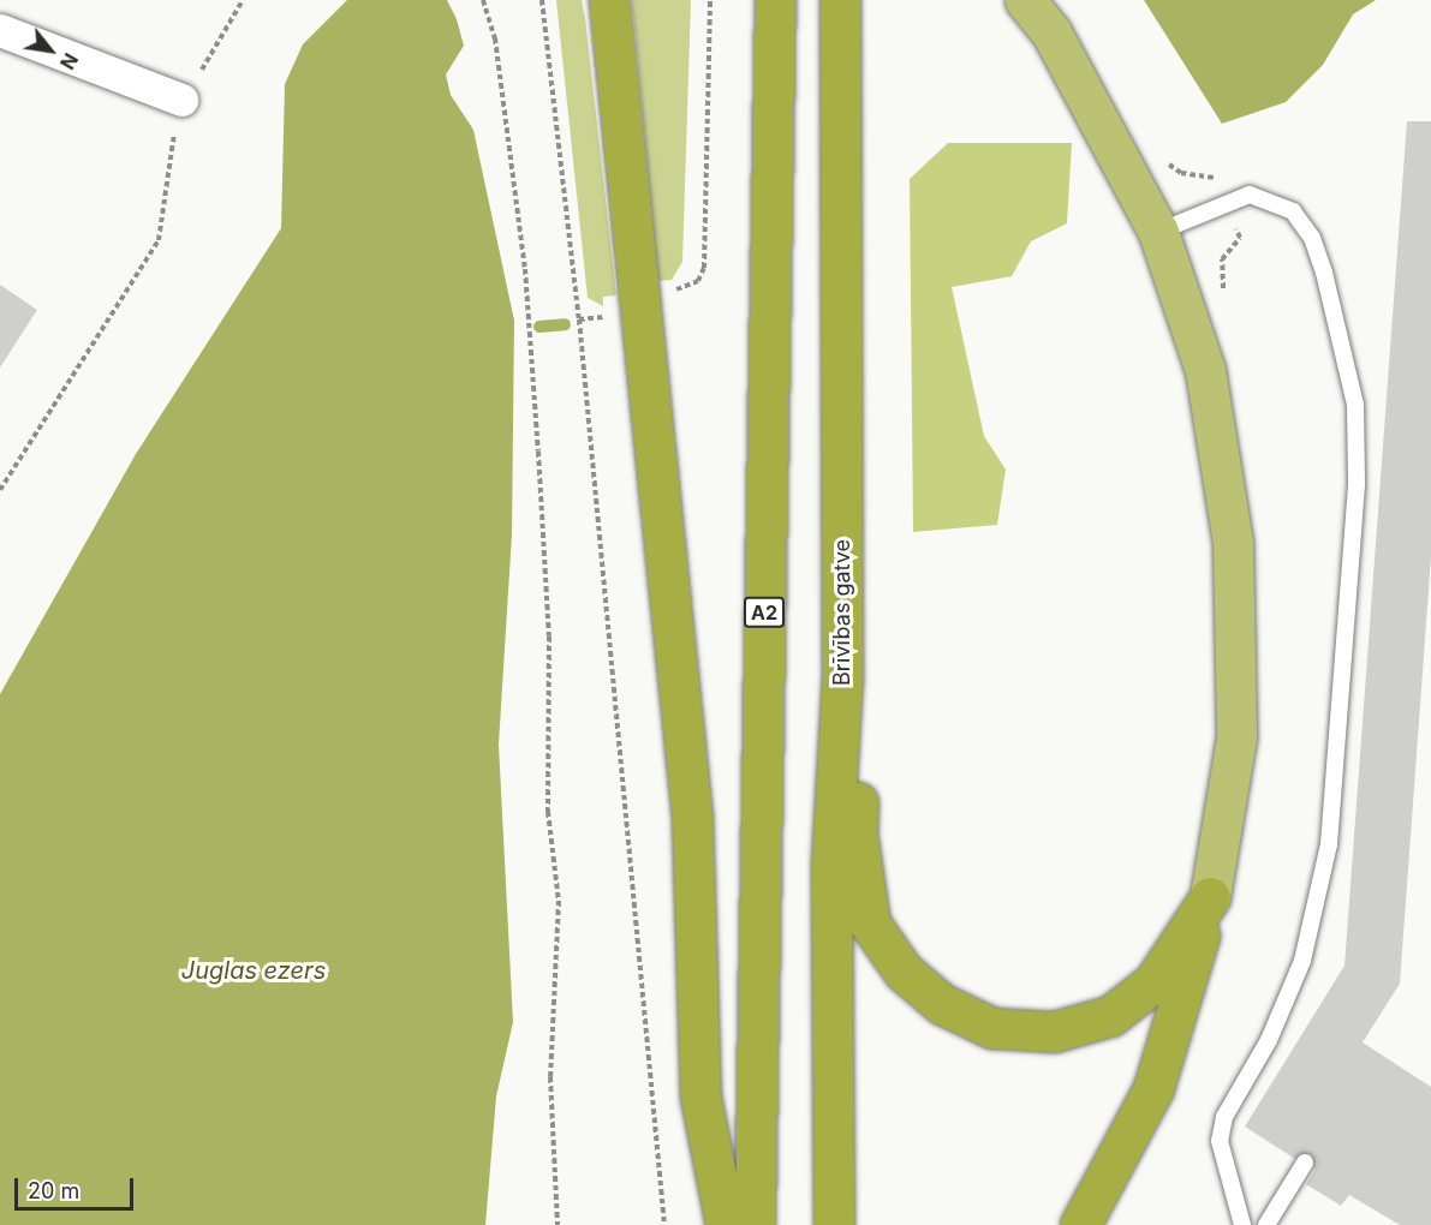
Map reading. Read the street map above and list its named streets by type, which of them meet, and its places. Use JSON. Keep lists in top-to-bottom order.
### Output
{
  "streets": {
    "highway": ["A2", "Brīvības gatve"]
  },
  "water": ["Juglas ezers"],
  "scale_bar": "20 m",
  "north": "bottom right"
}
